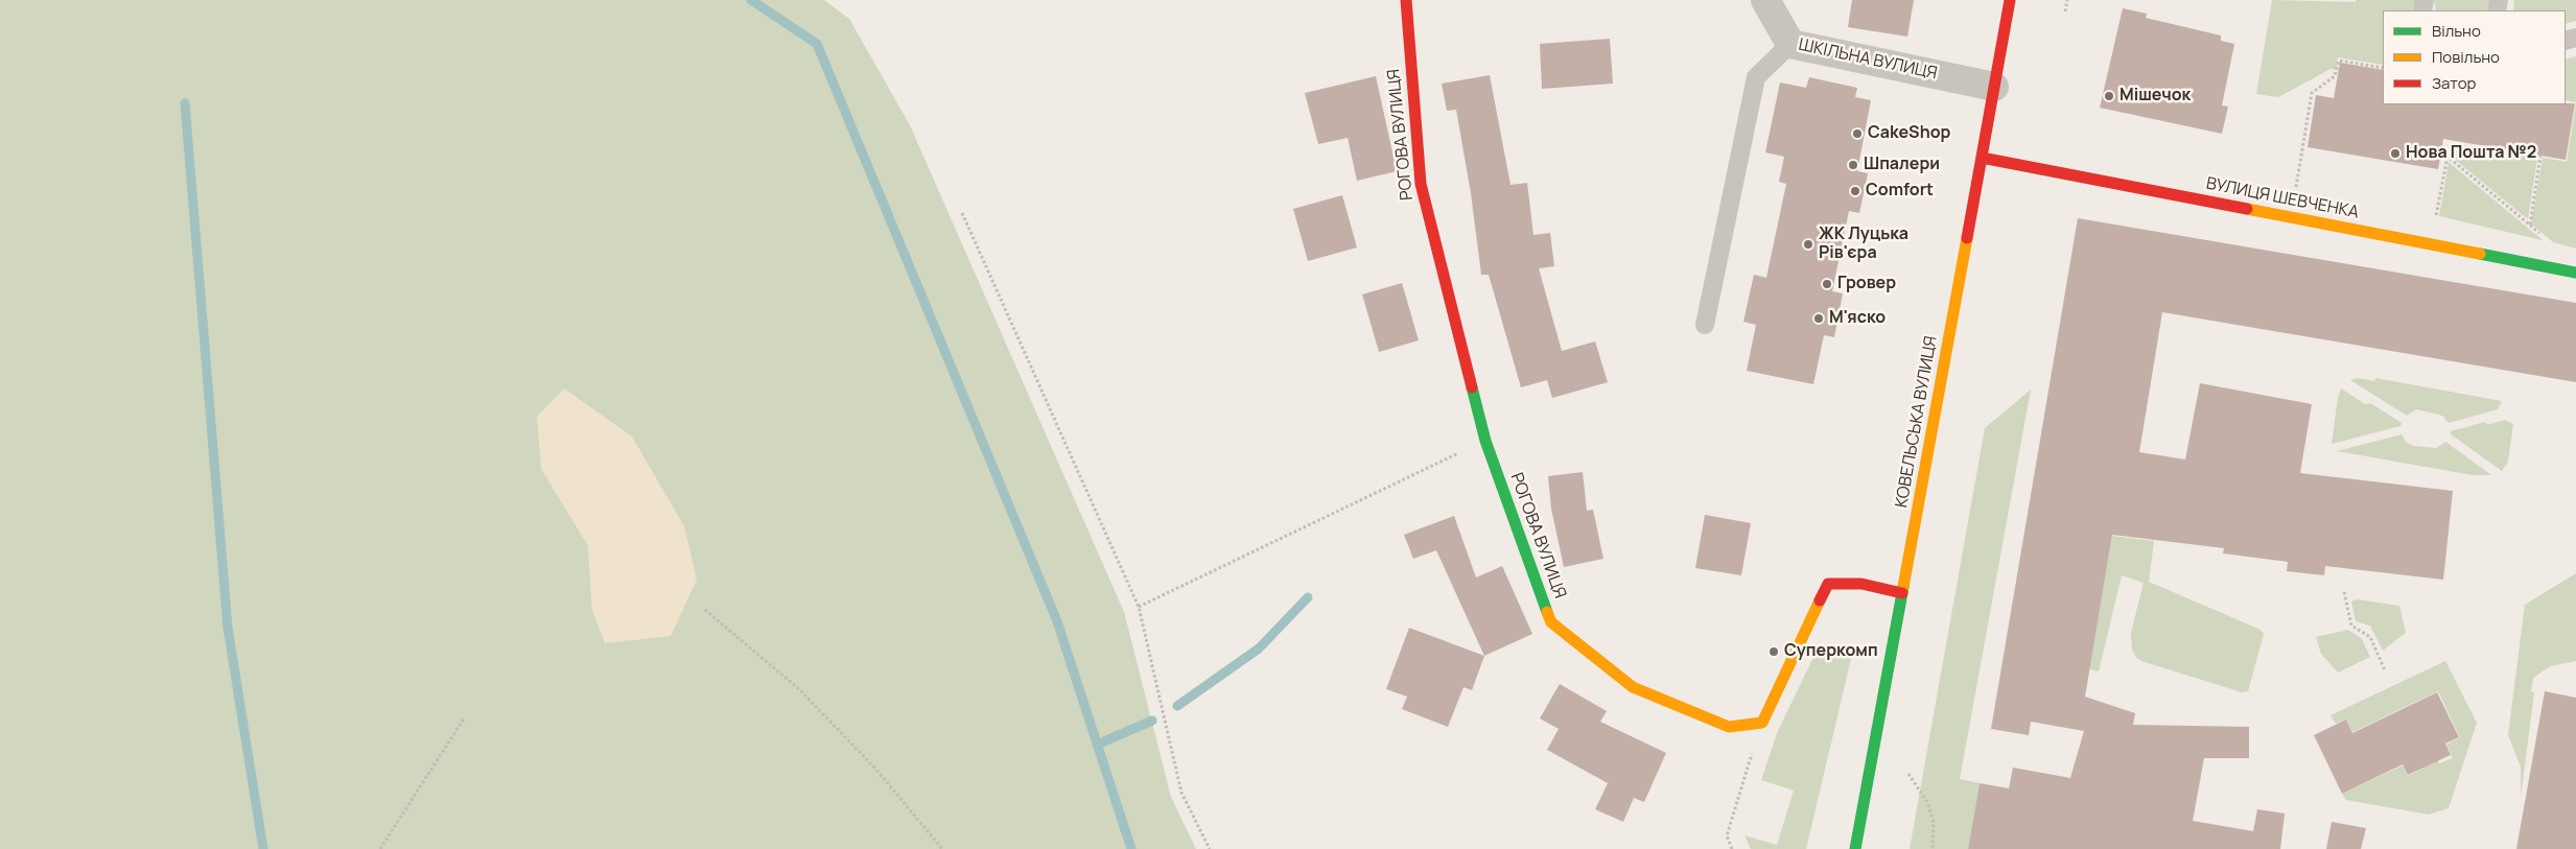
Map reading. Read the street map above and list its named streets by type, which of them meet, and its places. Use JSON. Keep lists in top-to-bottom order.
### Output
{
  "streets": {
    "street": [
      "ШКІЛЬНА ВУЛИЦЯ",
      "РОГОВА ВУЛИЦЯ",
      "ВУЛИЦЯ ШЕВЧЕНКА",
      "КОВЕЛЬСЬКА ВУЛИЦЯ"
    ]
  },
  "crossings": [
    ["ШКІЛЬНА ВУЛИЦЯ", "КОВЕЛЬСЬКА ВУЛИЦЯ"],
    ["ВУЛИЦЯ ШЕВЧЕНКА", "КОВЕЛЬСЬКА ВУЛИЦЯ"]
  ],
  "places": [
    "Мішечок",
    "CakeShop",
    "Нова Пошта №2",
    "Шпалери",
    "Comfort",
    "ЖК Луцька Рів'єра",
    "Гровер",
    "М'яско",
    "Суперкомп"
  ],
  "legend": ["Вільно", "Повільно", "Затор"]
}
